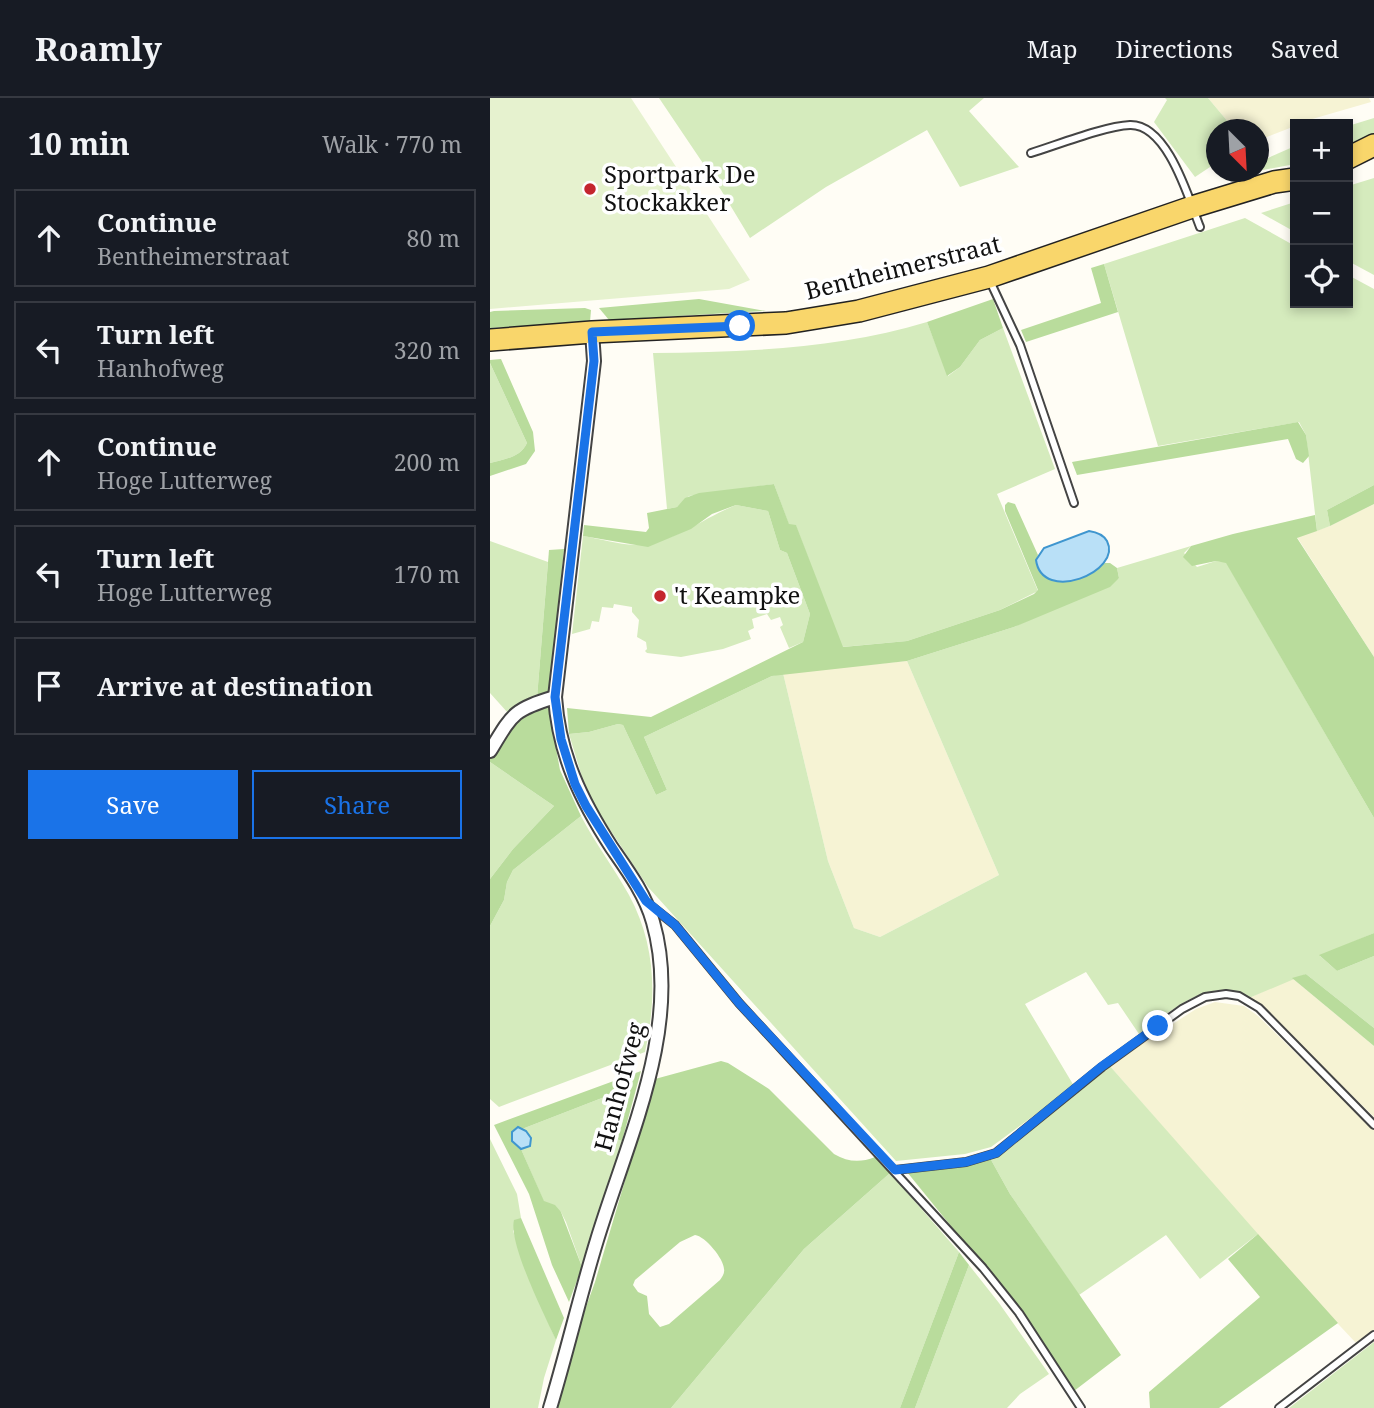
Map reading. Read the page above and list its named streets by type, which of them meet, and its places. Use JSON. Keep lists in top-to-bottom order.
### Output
{
  "streets": {
    "main road": ["Bentheimerstraat"],
    "street": ["Hanhofweg"]
  },
  "crossings": [
    ["Bentheimerstraat", "Hanhofweg"]
  ],
  "places": ["Sportpark De Stockakker", "'t Keampke"],
  "north": "bottom right",
  "page": {
    "header": "Roamly",
    "nav": ["Map", "Directions", "Saved"],
    "heading": ["10 min", "Walk · 770 m"],
    "map_buttons": ["+", "−"],
    "list": [
      ["Continue", "Bentheimerstraat", "80 m"],
      ["Turn left", "Hanhofweg", "320 m"],
      ["Continue", "Hoge Lutterweg", "200 m"],
      ["Turn left", "Hoge Lutterweg", "170 m"],
      "Arrive at destination"
    ],
    "buttons": ["Save", "Share"]
  }
}
